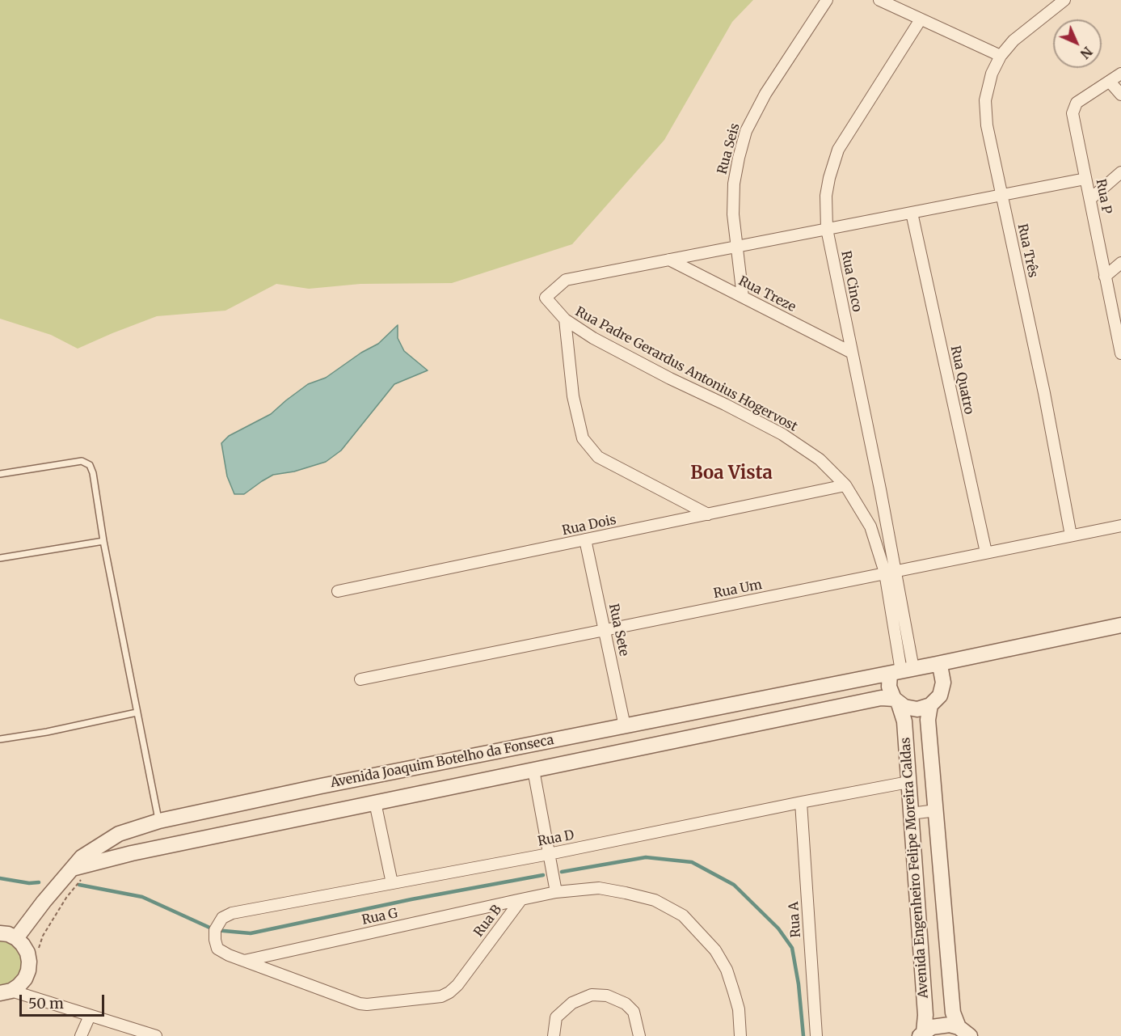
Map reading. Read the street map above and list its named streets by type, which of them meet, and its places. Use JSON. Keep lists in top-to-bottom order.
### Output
{
  "streets": {
    "street": [
      "Rua Seis",
      "Rua P",
      "Rua Três",
      "Rua Cinco",
      "Rua Treze",
      "Rua Padre Gerardus Antonius Hogervost",
      "Rua Quatro",
      "Rua Dois",
      "Rua Um",
      "Rua Sete",
      "Avenida Joaquim Botelho da Fonseca",
      "Rua D",
      "Avenida Engenheiro Felipe Moreira Caldas",
      "Rua G",
      "Rua A",
      "Rua B"
    ]
  },
  "crossings": [
    ["Rua Seis", "Rua Treze"],
    ["Rua Três", "Rua Um"],
    ["Rua Cinco", "Rua Treze"],
    ["Rua Cinco", "Rua Padre Gerardus Antonius Hogervost"],
    ["Rua Cinco", "Rua Um"],
    ["Rua Treze", "Rua Padre Gerardus Antonius Hogervost"],
    ["Rua Padre Gerardus Antonius Hogervost", "Rua Dois"],
    ["Rua Padre Gerardus Antonius Hogervost", "Rua Um"],
    ["Rua Padre Gerardus Antonius Hogervost", "Avenida Joaquim Botelho da Fonseca"],
    ["Rua Padre Gerardus Antonius Hogervost", "Avenida Engenheiro Felipe Moreira Caldas"],
    ["Rua Quatro", "Rua Um"],
    ["Rua Dois", "Rua Sete"],
    ["Rua Um", "Rua Sete"],
    ["Rua Sete", "Avenida Joaquim Botelho da Fonseca"],
    ["Avenida Joaquim Botelho da Fonseca", "Avenida Engenheiro Felipe Moreira Caldas"],
    ["Rua D", "Avenida Engenheiro Felipe Moreira Caldas"],
    ["Rua D", "Rua A"],
    ["Rua D", "Rua B"],
    ["Rua G", "Rua B"]
  ],
  "districts": ["Boa Vista"],
  "scale_bar": "50 m",
  "north": "bottom right"
}
